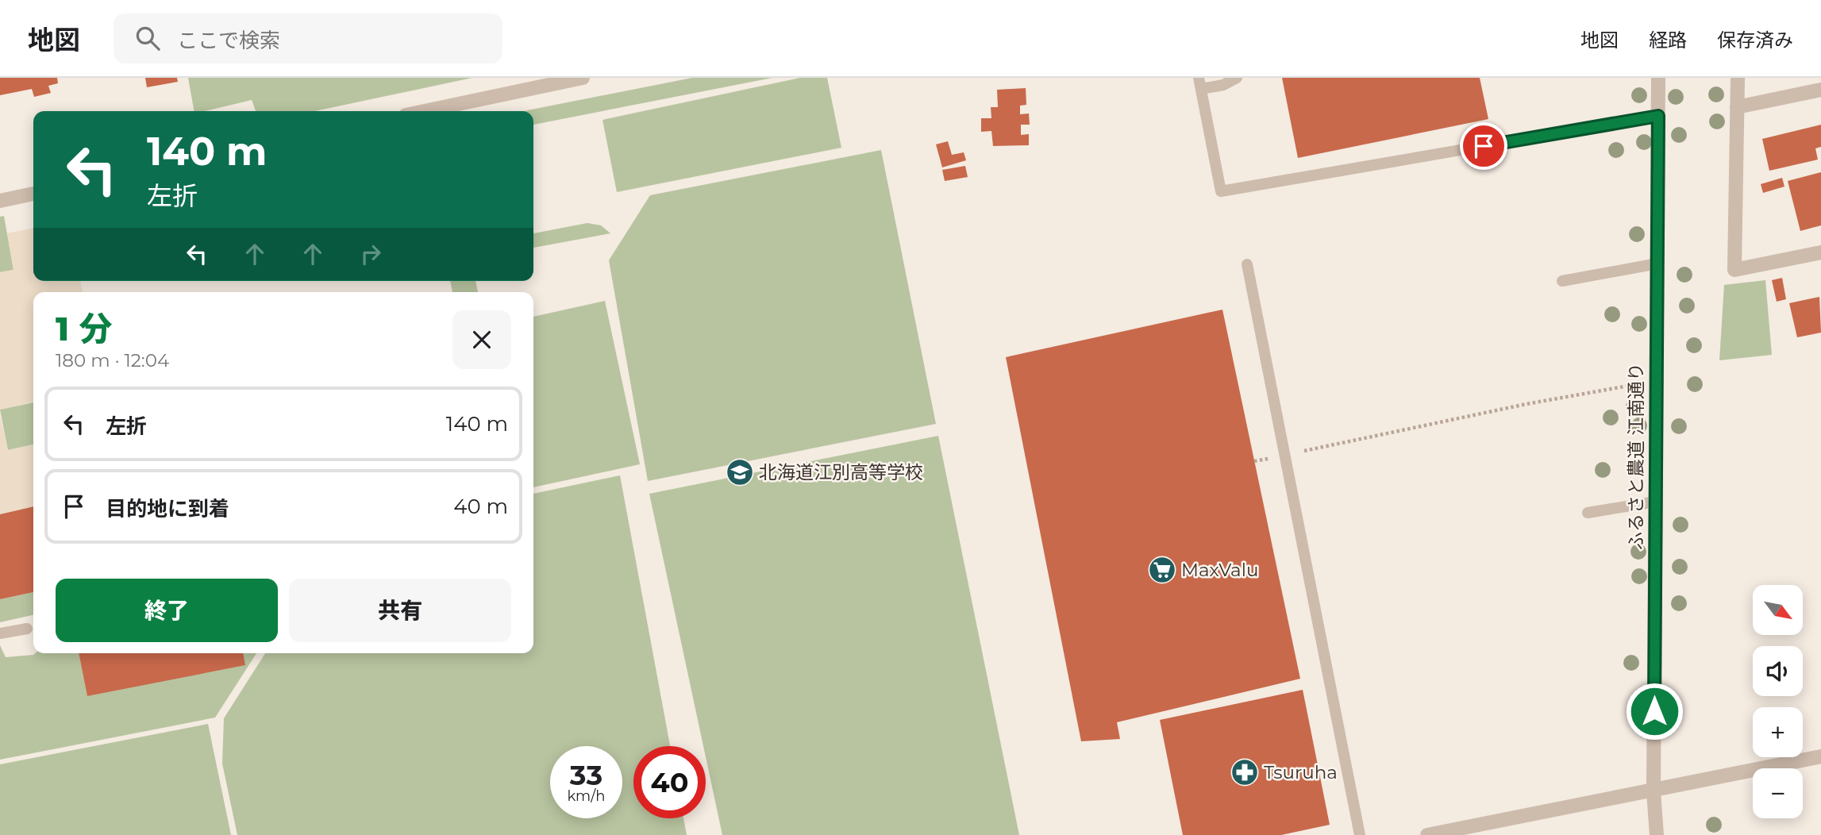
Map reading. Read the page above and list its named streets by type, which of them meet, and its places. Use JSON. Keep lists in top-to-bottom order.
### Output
{
  "streets": {
    "street": ["ふるさと農道 江南通り"]
  },
  "places": {
    "school or university": ["北海道江別高等学校"],
    "supermarket": ["MaxValu"],
    "pharmacy": ["Tsuruha"]
  },
  "north": "bottom right",
  "page": {
    "header": "地図",
    "search": "ここで検索",
    "nav": ["地図", "経路", "保存済み"],
    "turn": ["140 m", "左折"],
    "heading": ["1 分", "180 m · 12:04"],
    "list": [
      {
        "name": "左折",
        "value": "140 m"
      },
      {
        "name": "目的地に到着",
        "value": "40 m"
      }
    ],
    "buttons": ["終了", "共有"],
    "map_buttons": ["+", "−"],
    "speed": "33 km/h",
    "limit": "40"
  }
}
